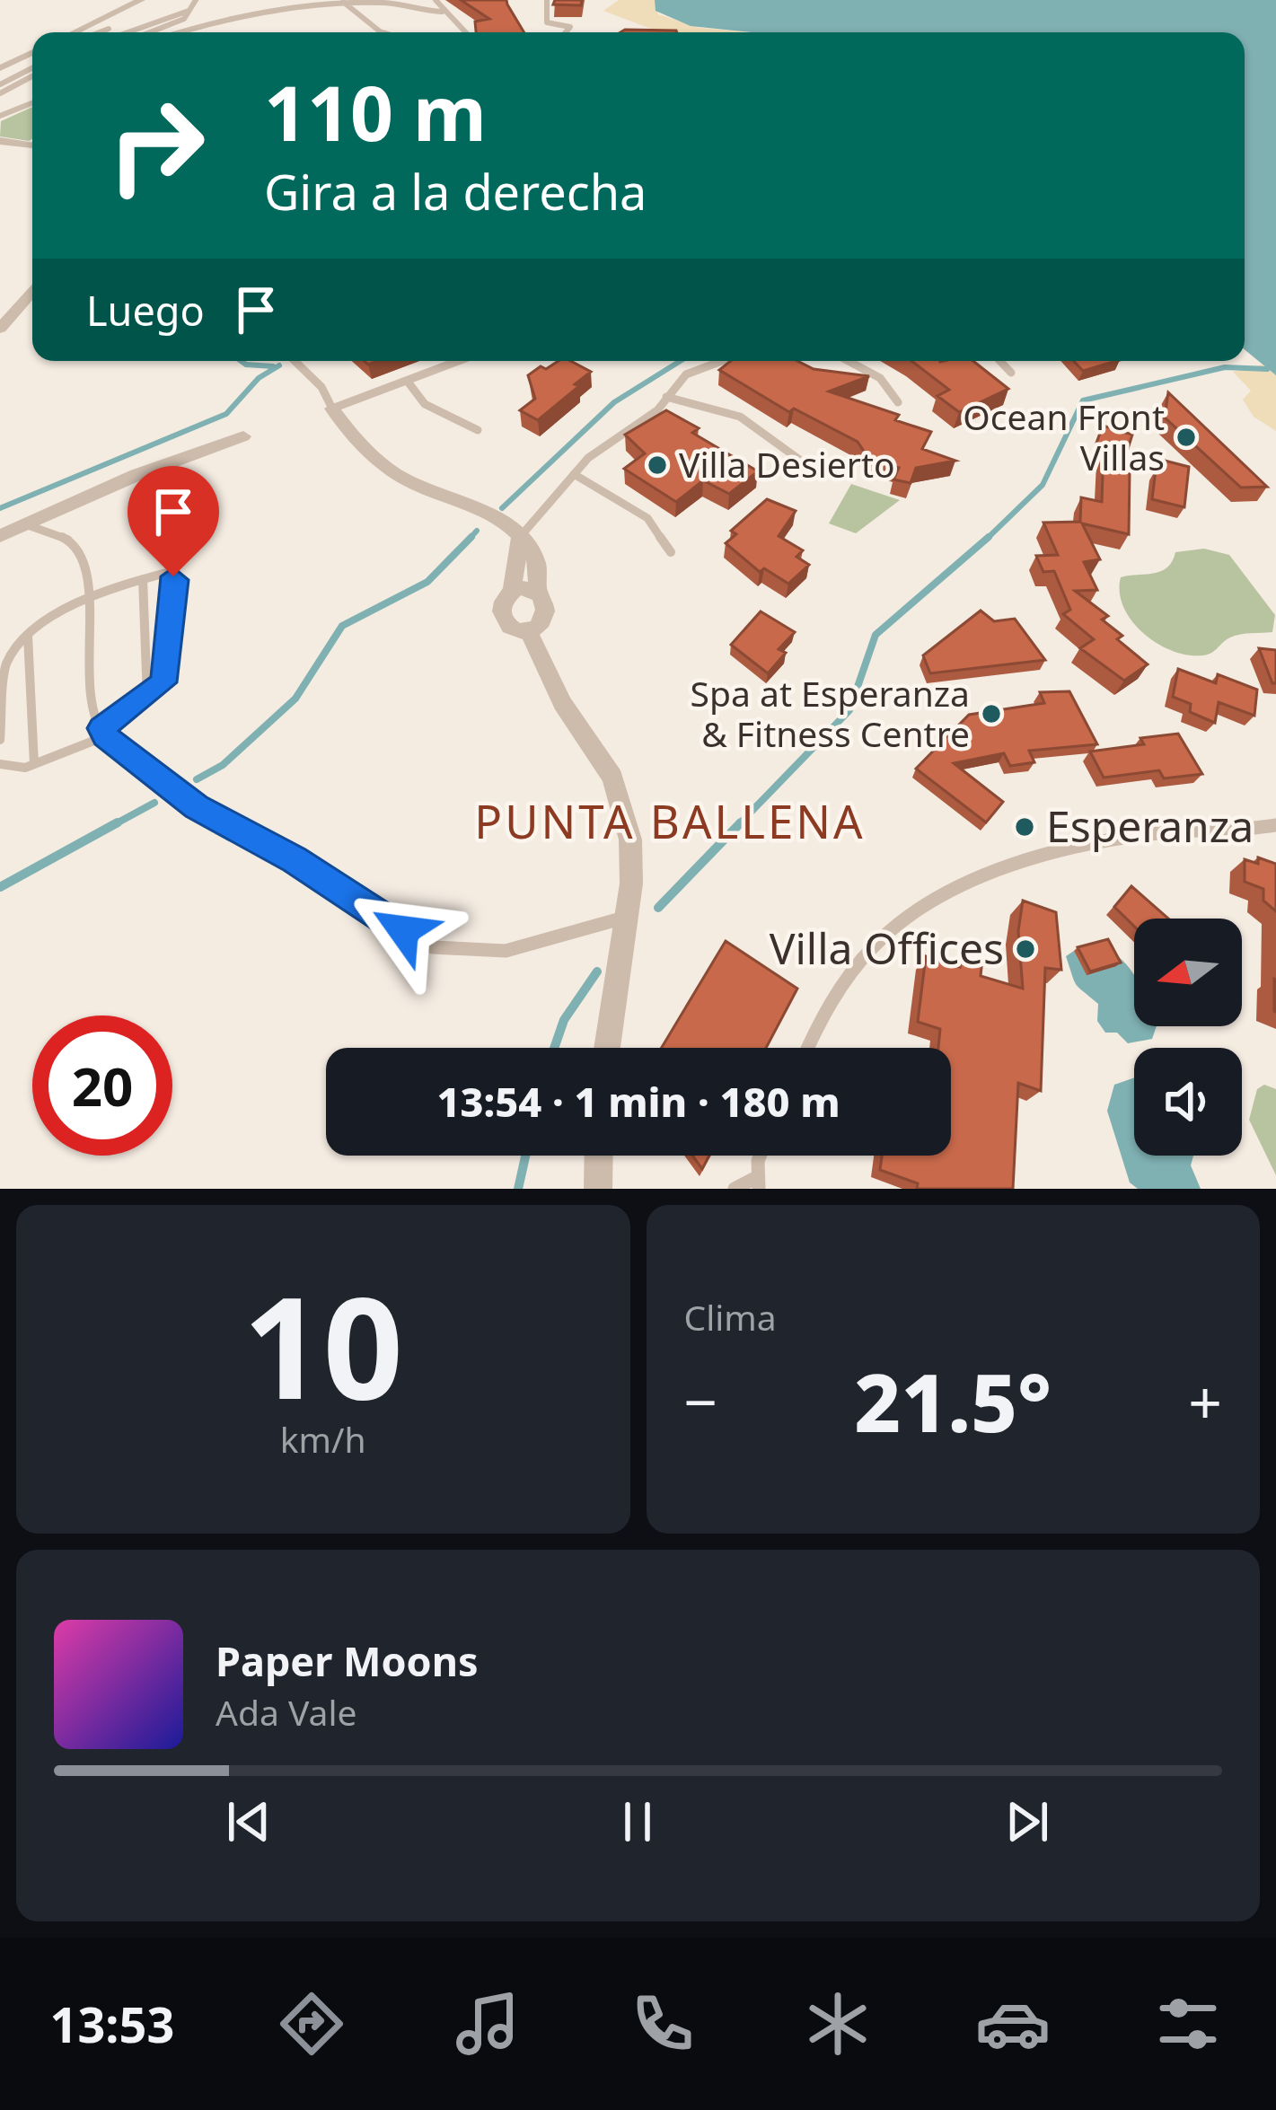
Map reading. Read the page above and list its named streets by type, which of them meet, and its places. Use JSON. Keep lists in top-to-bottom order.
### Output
{
  "districts": ["PUNTA BALLENA"],
  "places": [
    "Ocean Front Villas",
    "Villa Desierto",
    "Spa at Esperanza & Fitness Centre",
    "Esperanza",
    "Villa Offices"
  ],
  "north": "left",
  "page": {
    "turn": ["110 m", "Gira a la derecha"],
    "then": "Luego",
    "limit": "20",
    "trip": "13:54 · 1 min · 180 m",
    "tile": [
      ["10", "km/h"],
      "Clima"
    ],
    "heat": ["−", "21.5°", "+"],
    "song": ["Paper Moons", "Ada Vale"],
    "tabs": "13:53"
  }
}
